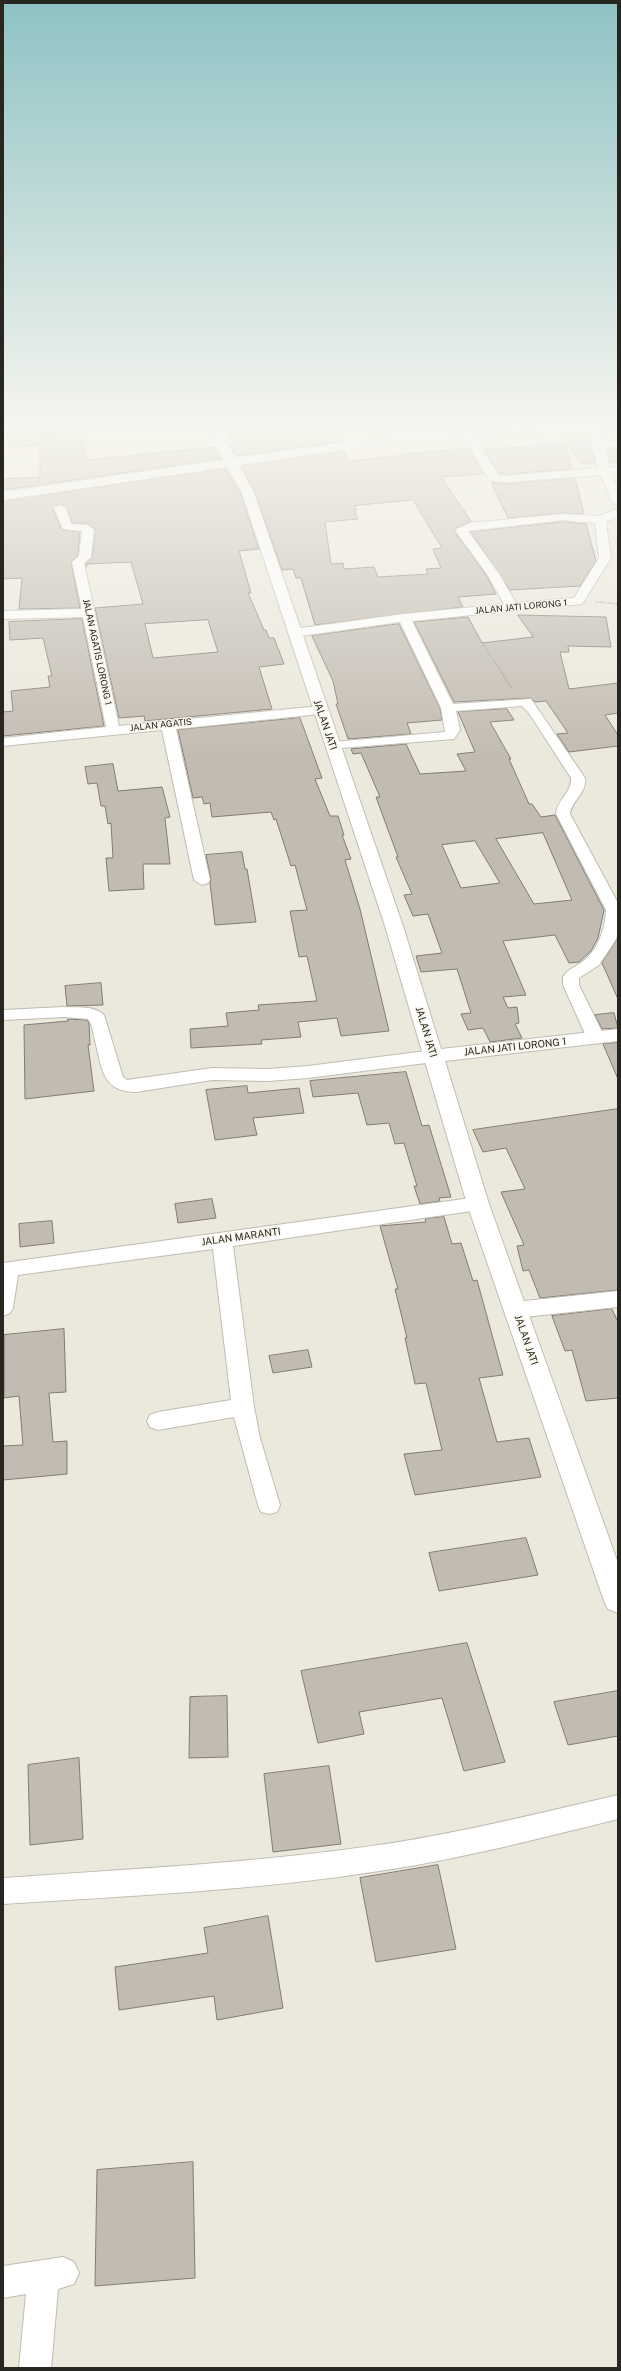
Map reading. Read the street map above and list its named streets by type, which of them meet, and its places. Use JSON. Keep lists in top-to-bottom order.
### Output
{
  "streets": {
    "street": [
      "JALAN JATI LORONG 1",
      "JALAN AGATIS LORONG 1",
      "JALAN AGATIS",
      "JALAN JATI",
      "JALAN MARANTI"
    ]
  },
  "crossings": [
    ["JALAN JATI LORONG 1", "JALAN JATI"],
    ["JALAN AGATIS LORONG 1", "JALAN AGATIS"],
    ["JALAN AGATIS", "JALAN JATI"],
    ["JALAN JATI", "JALAN MARANTI"]
  ]
}
